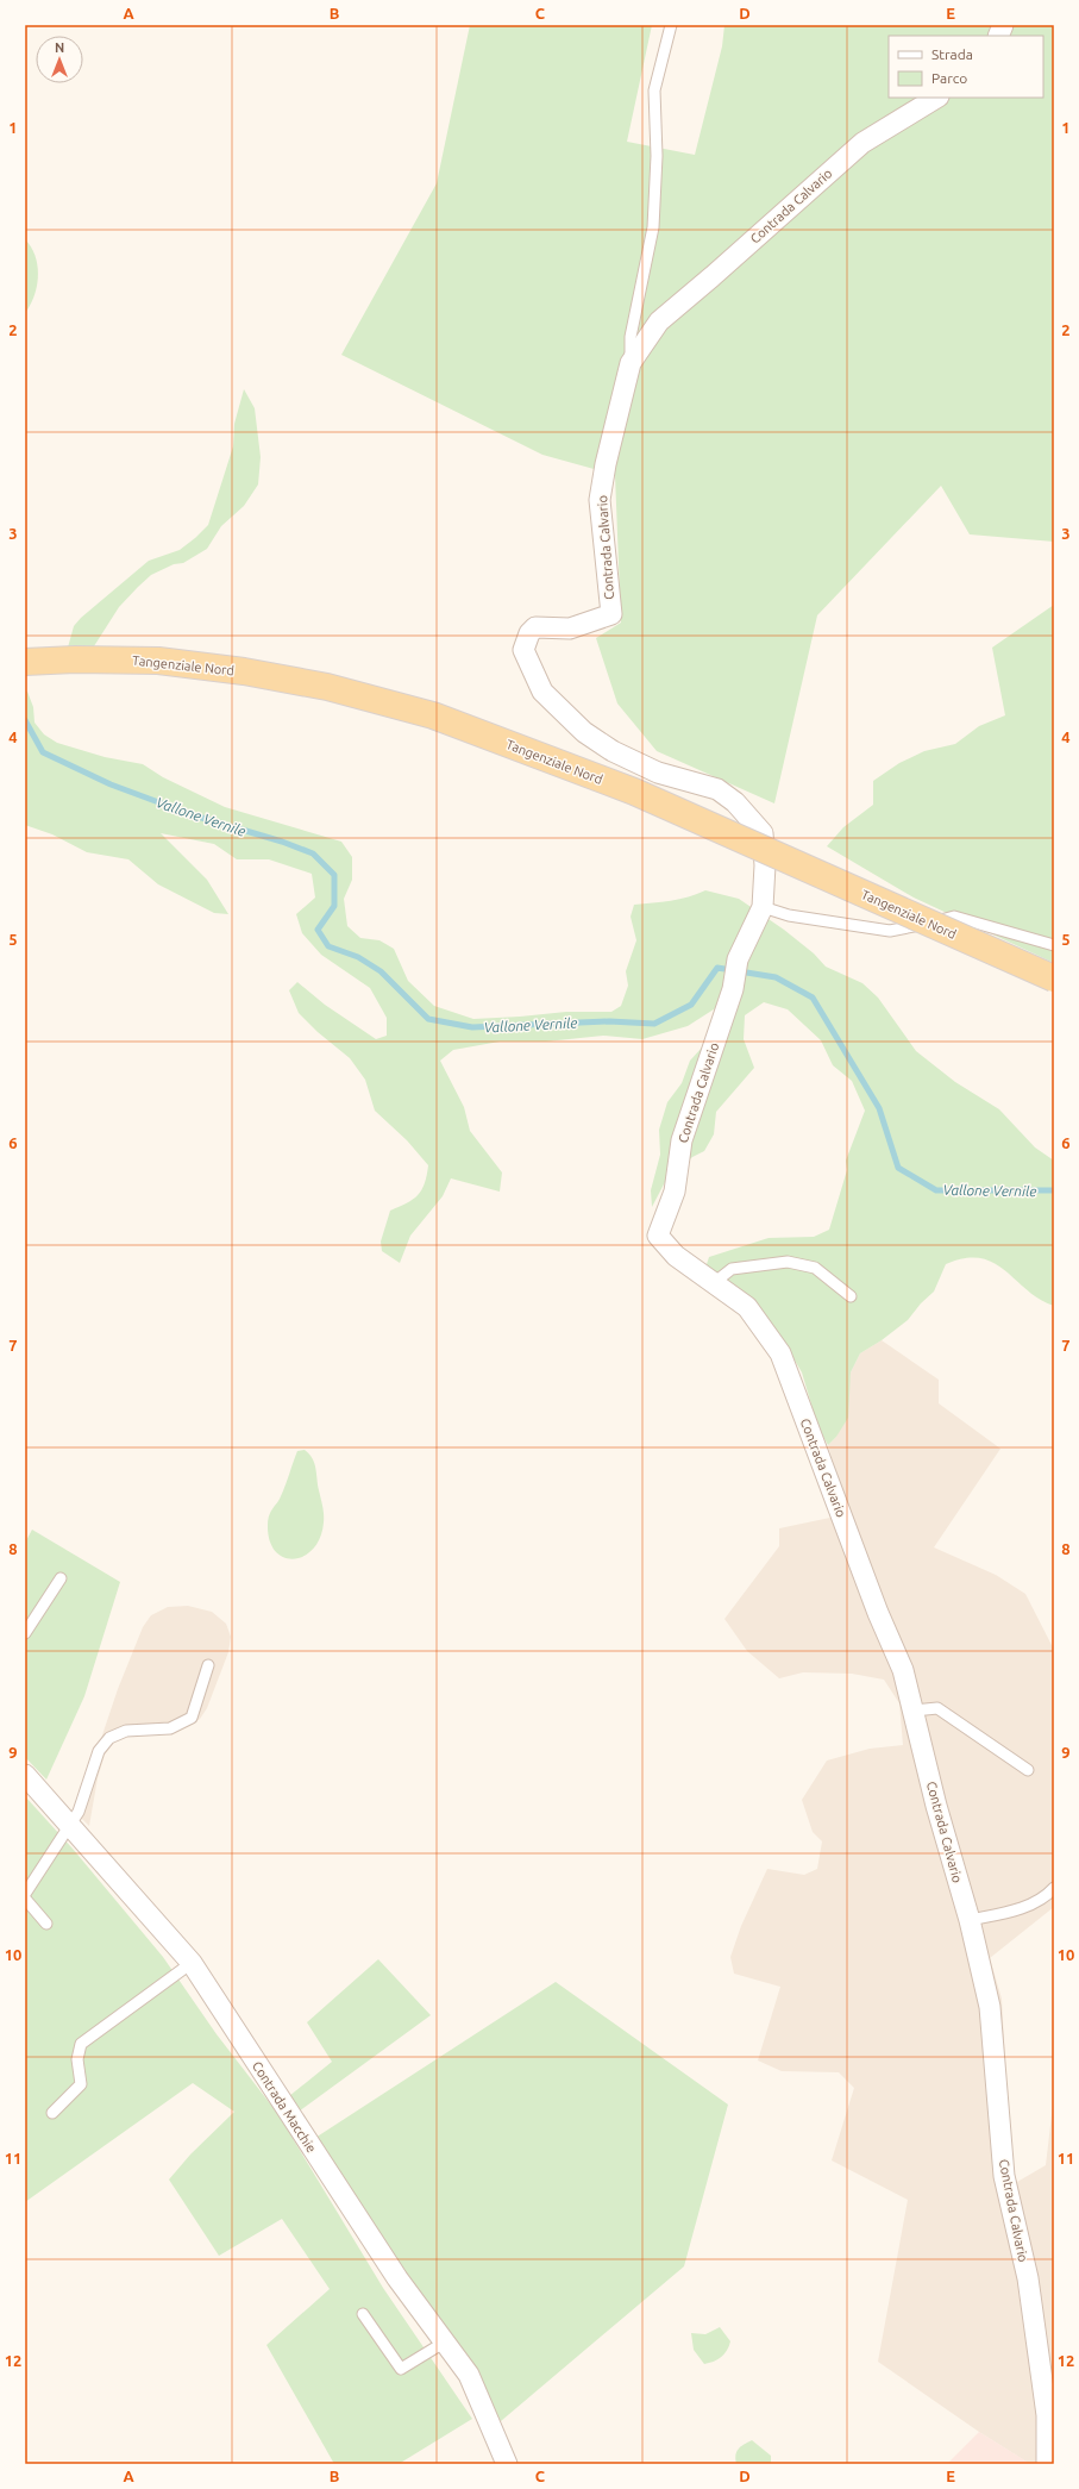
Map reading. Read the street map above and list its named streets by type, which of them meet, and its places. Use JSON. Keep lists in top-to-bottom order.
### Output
{
  "streets": {
    "main road": ["Tangenziale Nord"],
    "street": ["Contrada Calvario", "Contrada Macchie"]
  },
  "water": ["Vallone Vernile"],
  "legend": ["Strada", "Parco"],
  "north": "top",
  "grid": {
    "columns": [
      "A",
      "B",
      "C",
      "D",
      "E"
    ],
    "rows": [
      "1",
      "2",
      "3",
      "4",
      "5",
      "6",
      "7",
      "8",
      "9",
      "10",
      "11",
      "12"
    ]
  }
}
